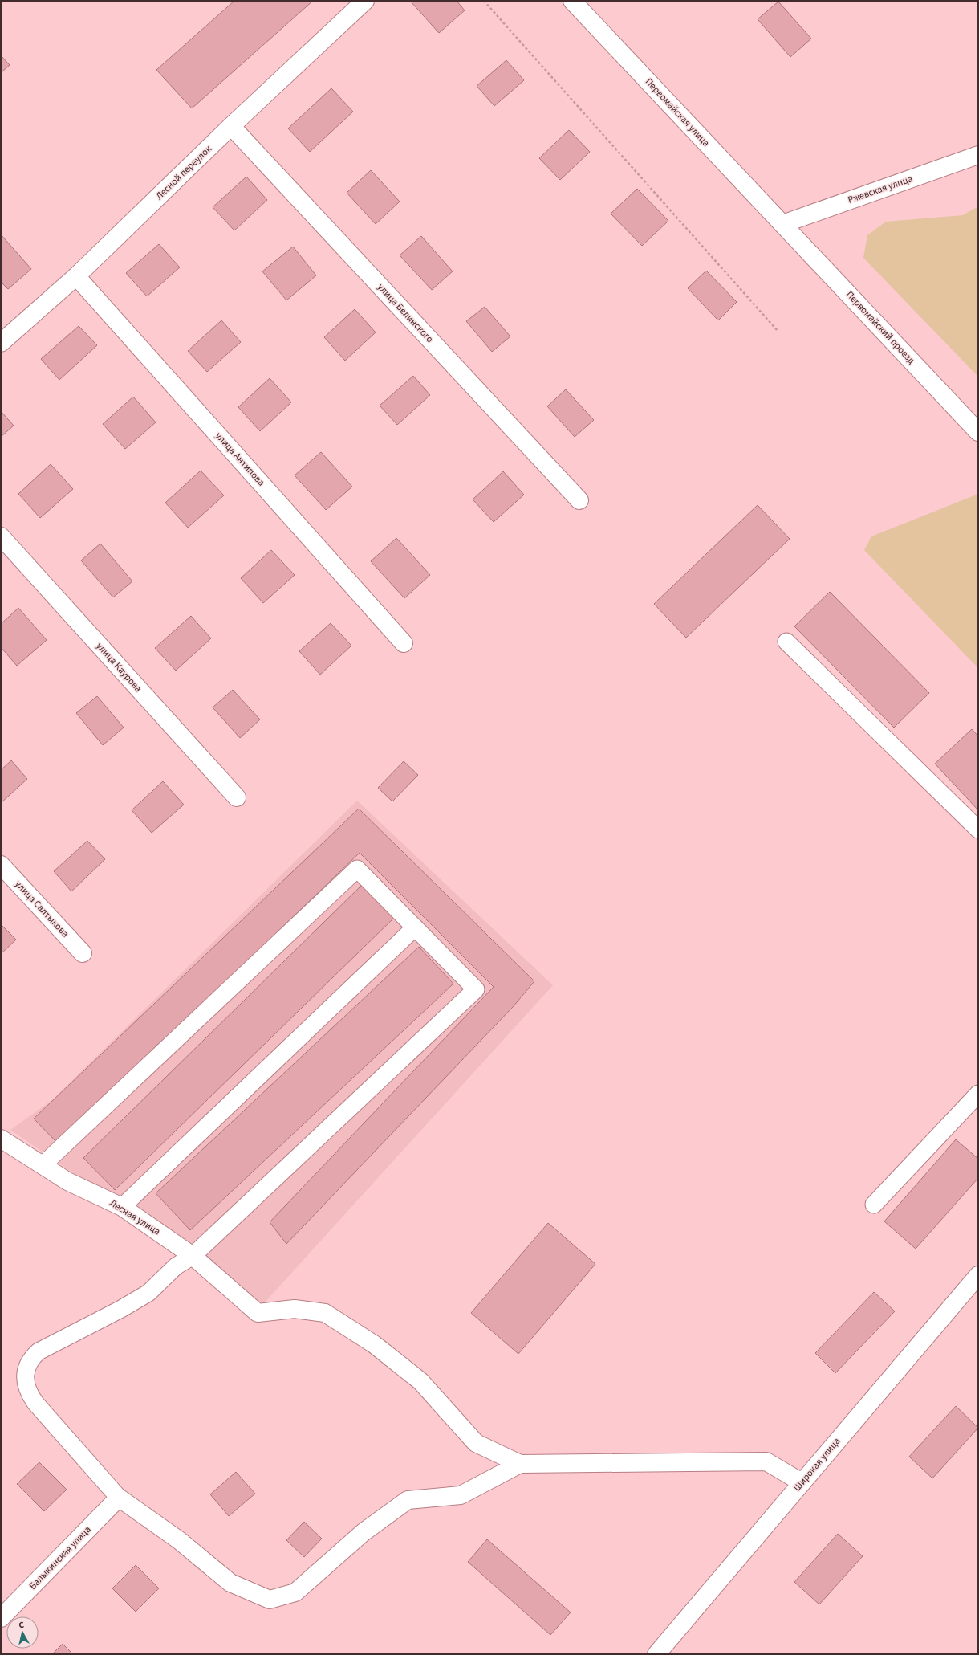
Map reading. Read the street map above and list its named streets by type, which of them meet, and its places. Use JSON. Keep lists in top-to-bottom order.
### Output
{
  "streets": {
    "street": [
      "Первомайская улица",
      "Лесной переулок",
      "Ржевская улица",
      "улица Белинского",
      "Первомайский проезд",
      "улица Антипова",
      "улица Каурова",
      "улица Салтыкова",
      "Лесная улица",
      "Широкая улица",
      "Балыкинская улица"
    ]
  },
  "crossings": [
    ["Первомайская улица", "Ржевская улица"],
    ["Первомайская улица", "Первомайский проезд"],
    ["Лесной переулок", "улица Белинского"],
    ["Лесной переулок", "улица Антипова"],
    ["Ржевская улица", "Первомайский проезд"]
  ],
  "north": "top"
}
